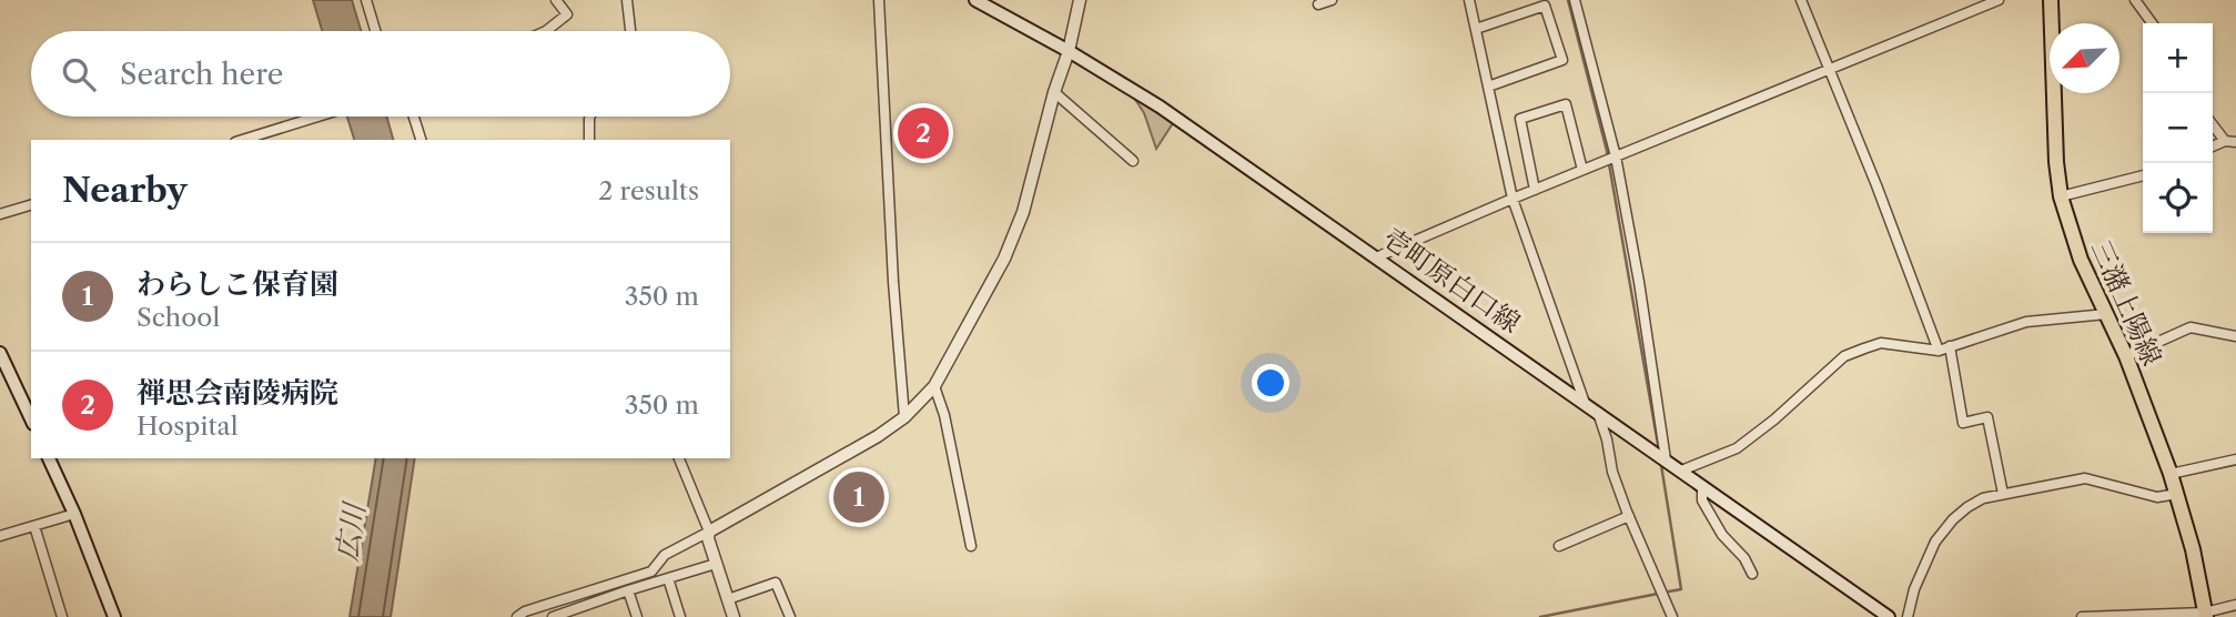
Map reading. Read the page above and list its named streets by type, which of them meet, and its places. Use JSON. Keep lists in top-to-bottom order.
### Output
{
  "streets": {
    "main road": ["壱町原白口線", "三潴上陽線"]
  },
  "water": ["広川"],
  "north": "bottom left",
  "page": {
    "map_buttons": ["+", "−"],
    "search": "Search here",
    "pins": ["2", "1"],
    "heading": ["Nearby", "2 results"],
    "list": [
      {
        "mark": "1",
        "name": "わらしこ保育園",
        "note": "School",
        "value": "350 m"
      },
      {
        "mark": "2",
        "name": "禅思会南陵病院",
        "note": "Hospital",
        "value": "350 m"
      }
    ]
  }
}
